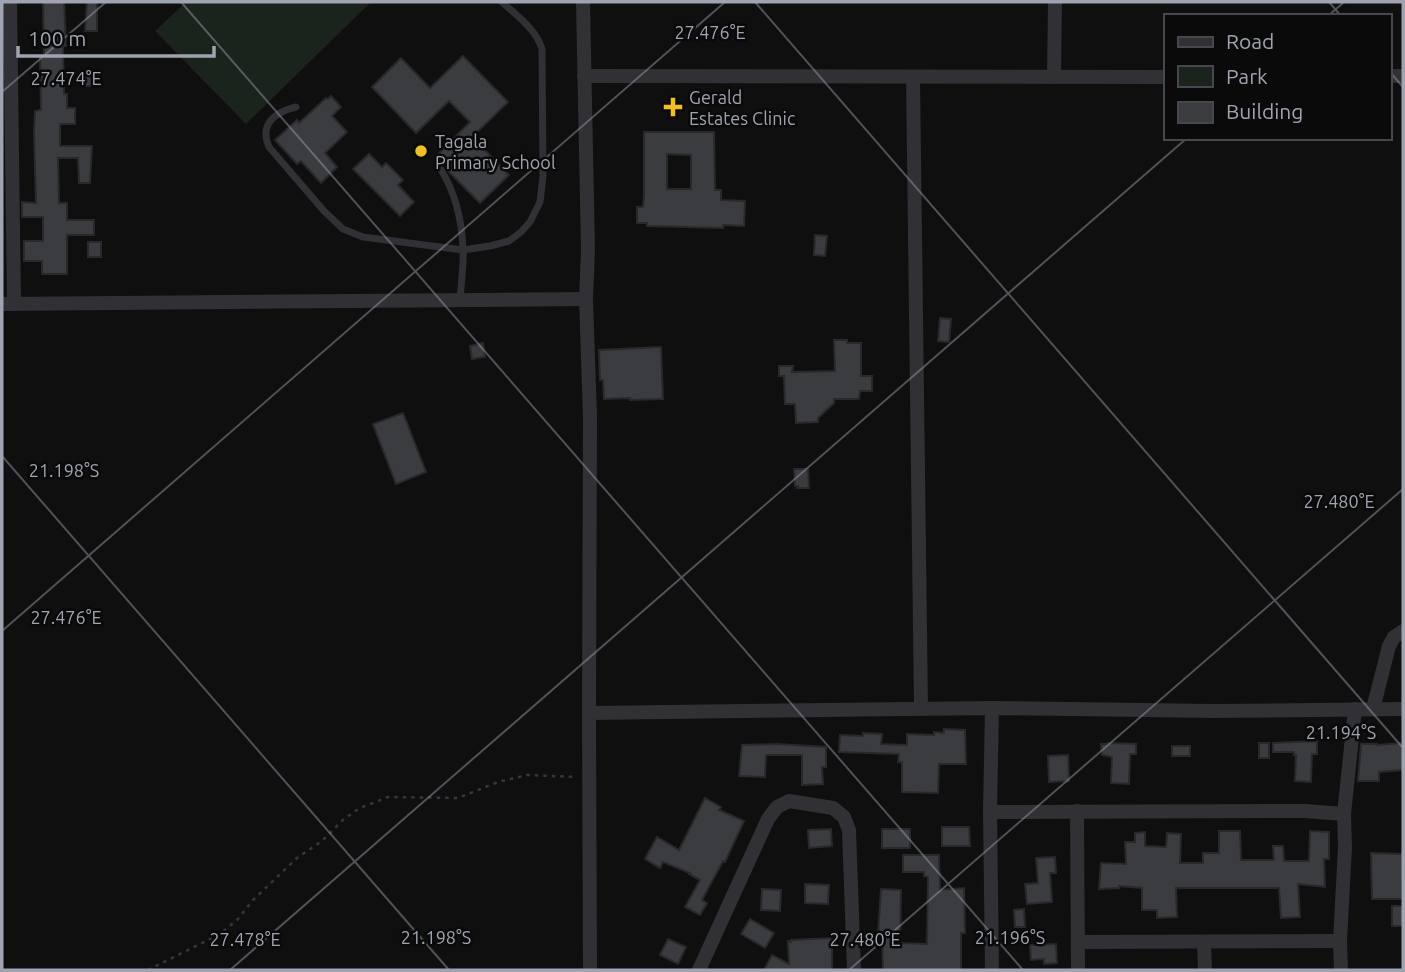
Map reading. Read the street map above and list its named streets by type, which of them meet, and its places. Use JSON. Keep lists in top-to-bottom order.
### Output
{
  "places": {
    "health": ["Gerald Estates Clinic"],
    "other": ["Tagala Primary School"]
  },
  "legend": ["Road", "Park", "Building"],
  "scale_bar": "100 m",
  "coordinates": [
    "27.476°E",
    "27.474°E",
    "21.198°S",
    "27.480°E",
    "21.194°S",
    "21.196°S",
    "27.478°E"
  ]
}
